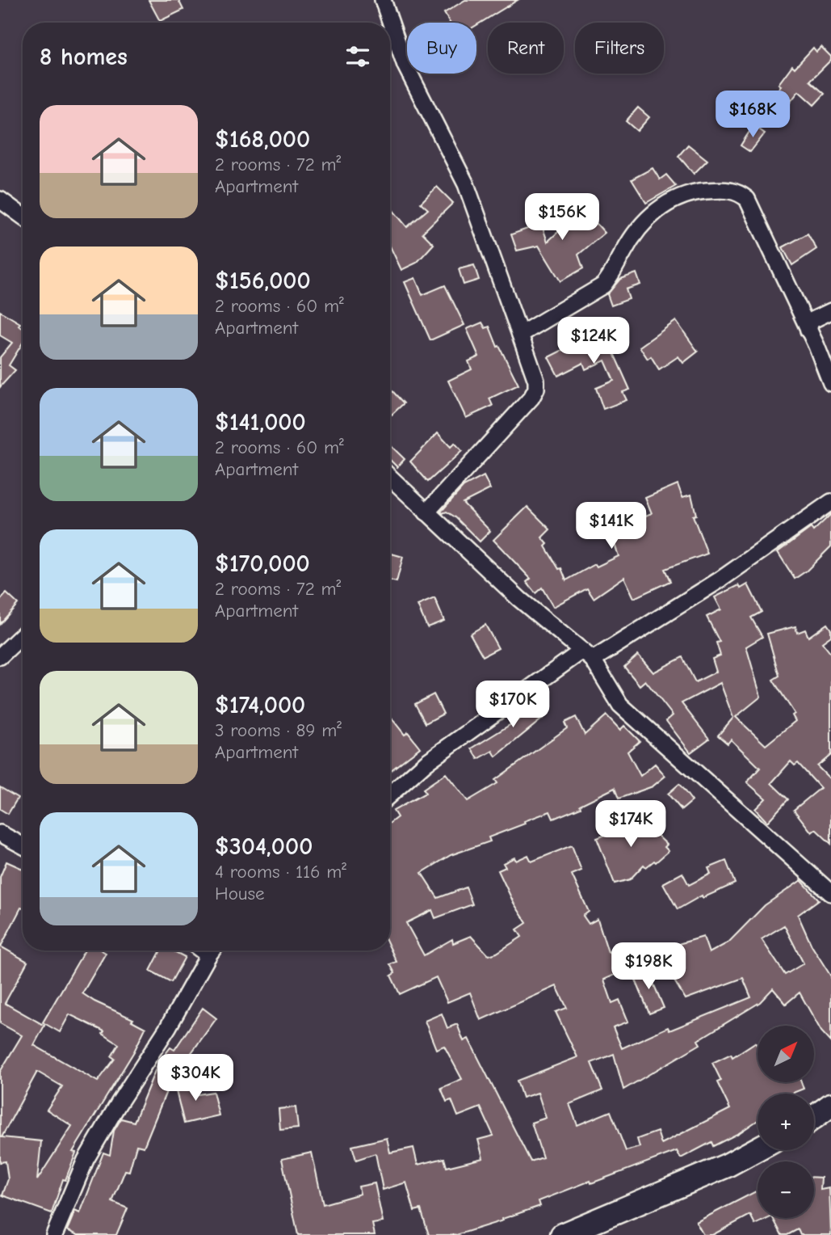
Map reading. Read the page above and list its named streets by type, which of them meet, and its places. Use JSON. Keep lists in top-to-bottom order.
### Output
{
  "north": "top right",
  "page": {
    "chip": ["Buy", "Rent", "Filters"],
    "heading": "8 homes",
    "price": [
      "$168K",
      "$156K",
      "$124K",
      "$141K",
      "$170K",
      "$174K",
      "$198K",
      "$304K"
    ],
    "list": [
      {
        "name": "$168,000",
        "note": "2 rooms · 72 m² · Apartment"
      },
      {
        "name": "$156,000",
        "note": "2 rooms · 60 m² · Apartment"
      },
      {
        "name": "$141,000",
        "note": "2 rooms · 60 m² · Apartment"
      },
      {
        "name": "$170,000",
        "note": "2 rooms · 72 m² · Apartment"
      },
      {
        "name": "$174,000",
        "note": "3 rooms · 89 m² · Apartment"
      },
      {
        "name": "$304,000",
        "note": "4 rooms · 116 m² · House"
      }
    ],
    "map_buttons": ["+", "−"]
  }
}
